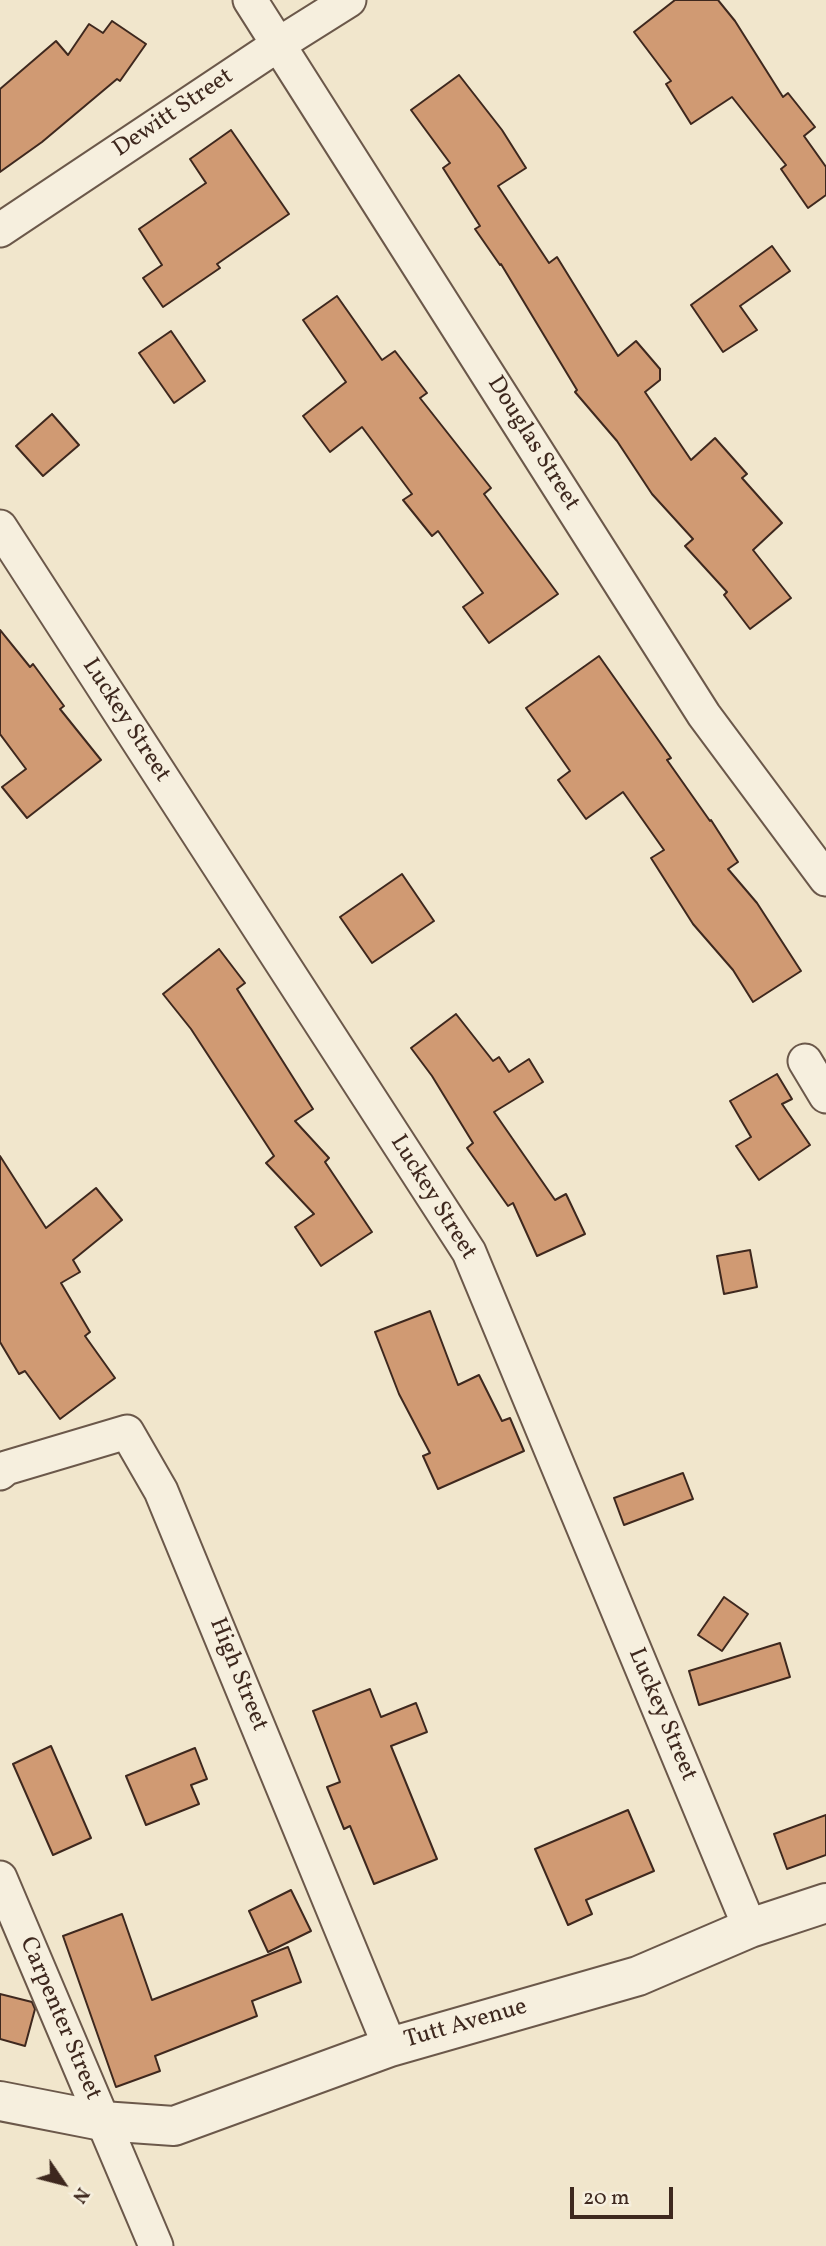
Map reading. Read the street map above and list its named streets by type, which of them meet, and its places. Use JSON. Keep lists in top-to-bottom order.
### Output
{
  "streets": {
    "street": [
      "Dewitt Street",
      "Douglas Street",
      "Luckey Street",
      "High Street",
      "Carpenter Street",
      "Tutt Avenue"
    ]
  },
  "crossings": [
    ["Dewitt Street", "Douglas Street"],
    ["Luckey Street", "Tutt Avenue"],
    ["High Street", "Tutt Avenue"],
    ["Carpenter Street", "Tutt Avenue"]
  ],
  "scale_bar": "20 m",
  "north": "bottom right"
}
